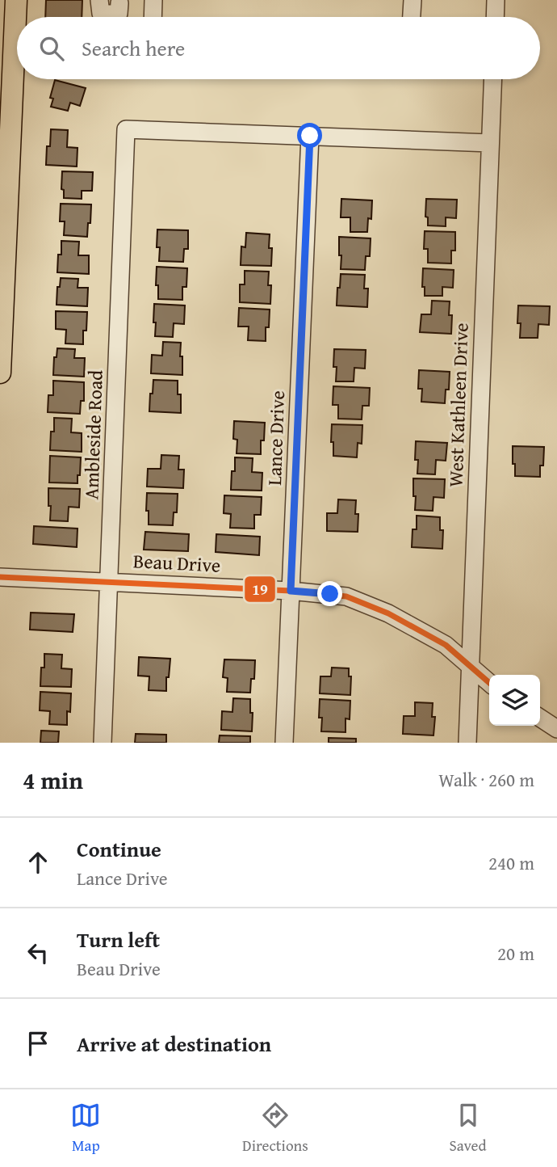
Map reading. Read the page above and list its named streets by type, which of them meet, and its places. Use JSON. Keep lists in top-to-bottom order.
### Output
{
  "streets": {
    "street": [
      "West Kathleen Drive",
      "Ambleside Road",
      "Lance Drive",
      "Beau Drive"
    ]
  },
  "crossings": [
    ["West Kathleen Drive", "Beau Drive"],
    ["Ambleside Road", "Lance Drive"],
    ["Ambleside Road", "Beau Drive"],
    ["Lance Drive", "Beau Drive"]
  ],
  "lines": ["transit line 19"],
  "page": {
    "search": "Search here",
    "heading": ["4 min", "Walk · 260 m"],
    "list": [
      ["Continue", "Lance Drive", "240 m"],
      ["Turn left", "Beau Drive", "20 m"],
      "Arrive at destination"
    ],
    "nav": ["Map", "Directions", "Saved"]
  }
}
